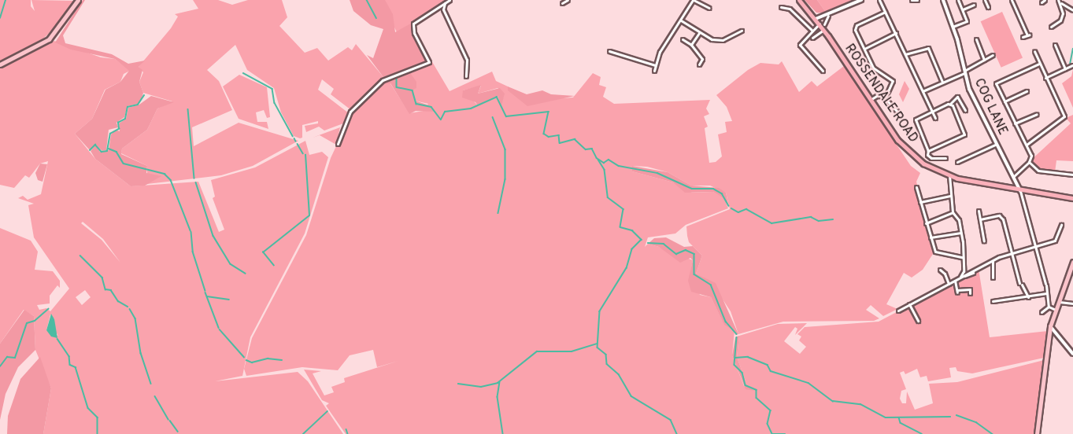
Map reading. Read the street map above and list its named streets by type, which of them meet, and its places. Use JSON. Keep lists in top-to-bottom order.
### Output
{
  "streets": {
    "highway": ["ROSSENDALE ROAD"],
    "street": ["COG LANE"]
  },
  "crossings": [
    ["ROSSENDALE ROAD", "COG LANE"]
  ]
}
